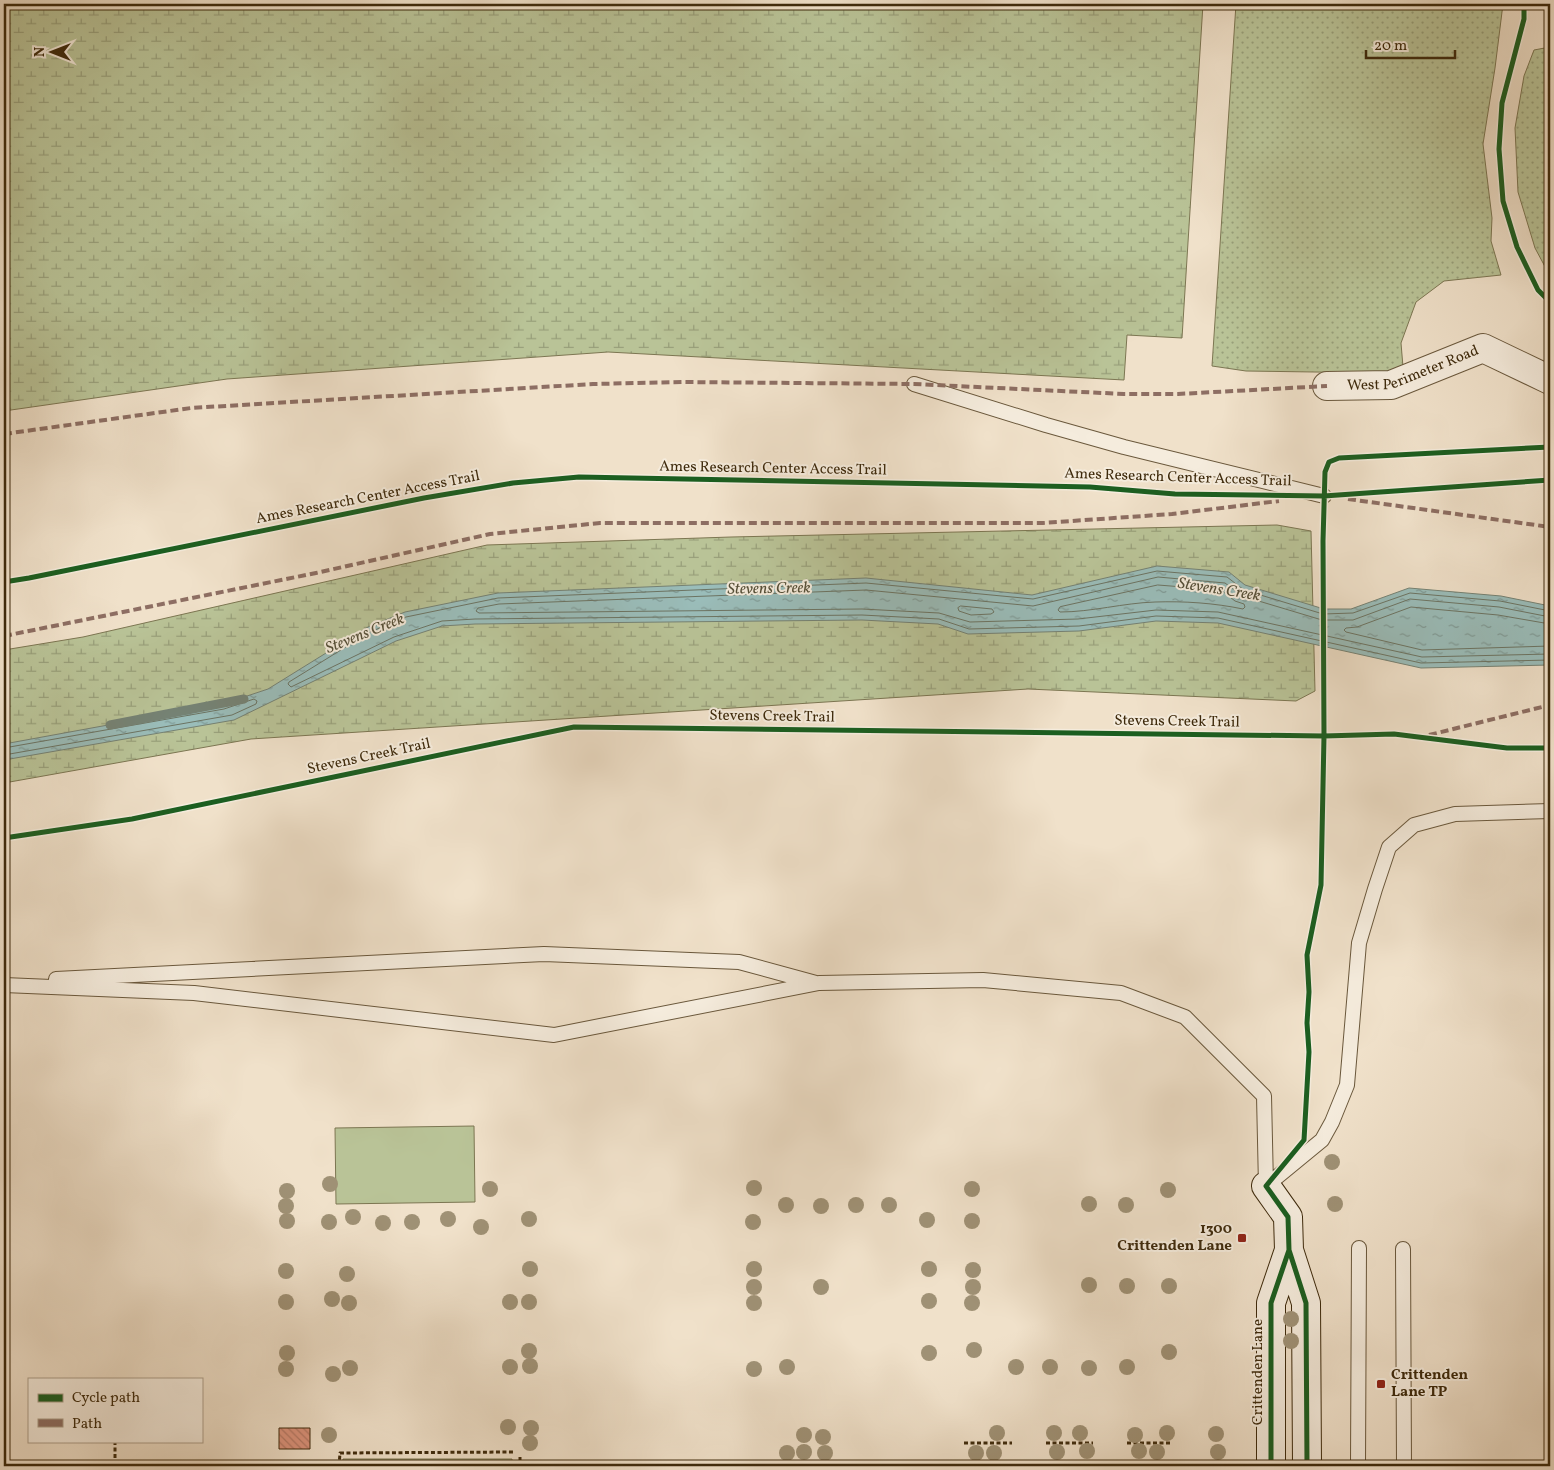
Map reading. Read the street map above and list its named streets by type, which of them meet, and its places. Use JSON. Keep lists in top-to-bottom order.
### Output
{
  "streets": {
    "street": ["West Perimeter Road", "Crittenden Lane"],
    "cycle path": ["Ames Research Center Access Trail", "Stevens Creek Trail"]
  },
  "water": ["Stevens Creek"],
  "places": {
    "transit": ["1300 Crittenden Lane", "Crittenden Lane TP"]
  },
  "legend": ["Cycle path", "Path"],
  "scale_bar": "20 m",
  "north": "left"
}
